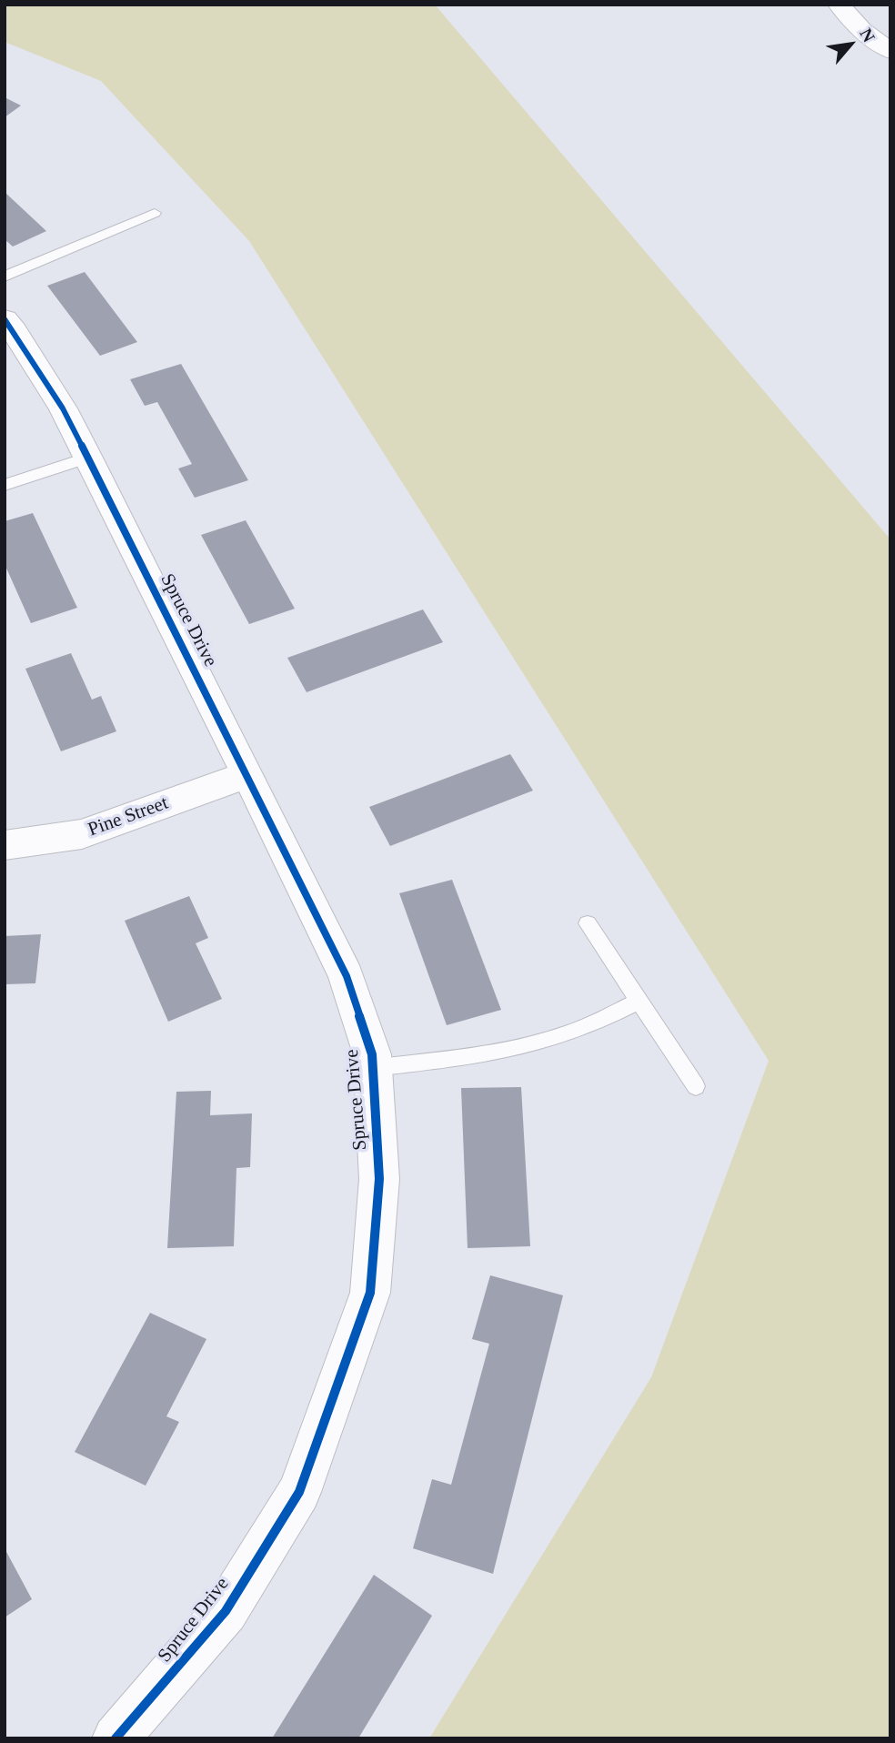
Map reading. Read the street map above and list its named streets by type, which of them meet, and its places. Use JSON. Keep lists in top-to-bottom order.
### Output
{
  "streets": {
    "street": ["Spruce Drive", "Pine Street"]
  },
  "crossings": [
    ["Spruce Drive", "Pine Street"]
  ],
  "north": "top right"
}
